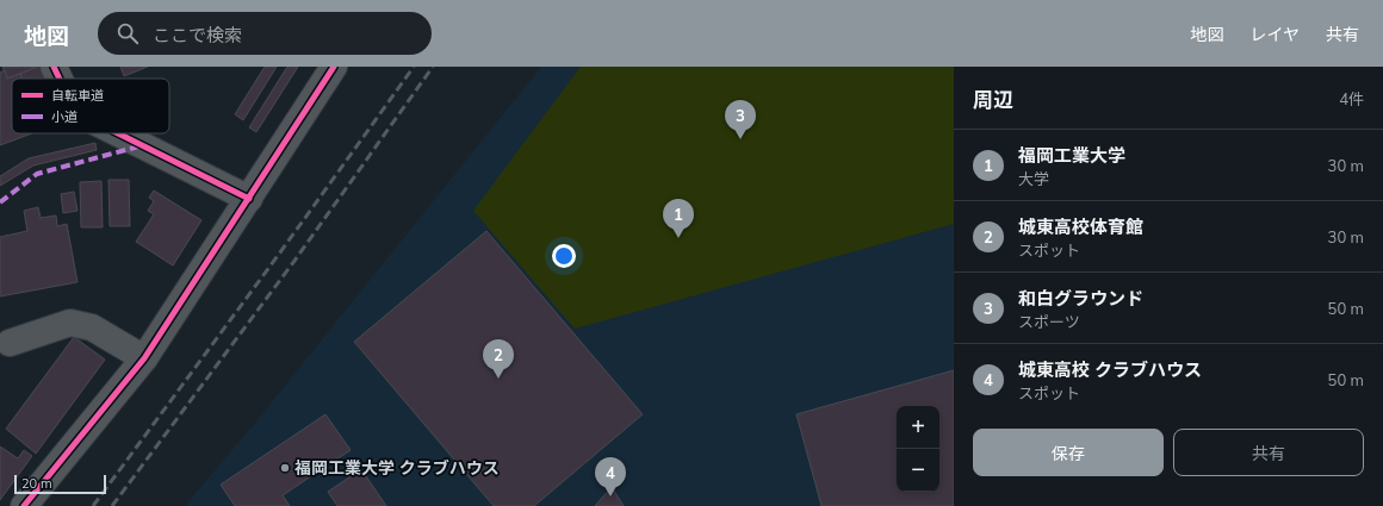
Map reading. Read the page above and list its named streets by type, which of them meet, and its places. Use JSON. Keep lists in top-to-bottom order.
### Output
{
  "places": ["福岡工業大学 クラブハウス"],
  "legend": ["自転車道", "小道"],
  "scale_bar": "20 m",
  "page": {
    "header": "地図",
    "search": "ここで検索",
    "nav": ["地図", "レイヤ", "共有"],
    "heading": ["周辺", "4件"],
    "pins": [
      "3",
      "1",
      "2",
      "4"
    ],
    "list": [
      {
        "mark": "1",
        "name": "福岡工業大学",
        "note": "大学",
        "value": "30 m"
      },
      {
        "mark": "2",
        "name": "城東高校体育館",
        "note": "スポット",
        "value": "30 m"
      },
      {
        "mark": "3",
        "name": "和白グラウンド",
        "note": "スポーツ",
        "value": "50 m"
      },
      {
        "mark": "4",
        "name": "城東高校 クラブハウス",
        "note": "スポット",
        "value": "50 m"
      }
    ],
    "map_buttons": ["+", "−"],
    "buttons": ["保存", "共有"],
    "scale": "20 m"
  }
}
